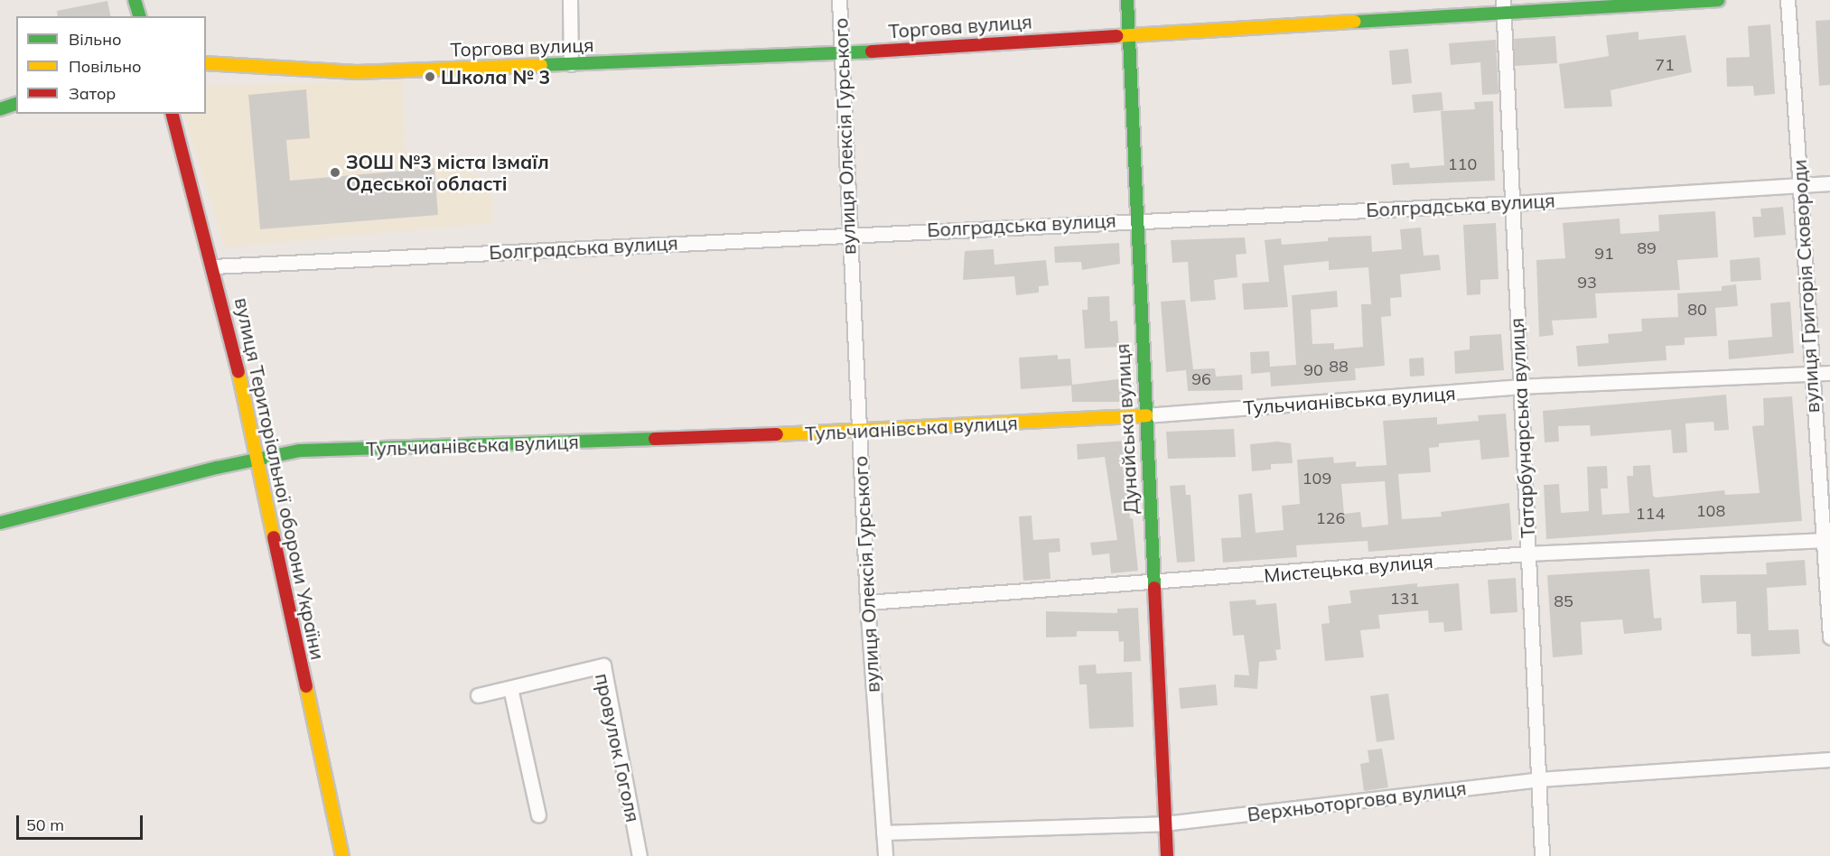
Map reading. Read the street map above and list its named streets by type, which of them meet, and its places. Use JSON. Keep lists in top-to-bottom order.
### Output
{
  "streets": {
    "main road": [
      "Торгова вулиця",
      "Тульчианівська вулиця",
      "Дунайська вулиця",
      "вулиця Територіальної оборони України"
    ],
    "street": [
      "вулиця Олексія Гурського",
      "Болградська вулиця",
      "вулиця Григорія Сковороди",
      "Татарбунарська вулиця",
      "Мистецька вулиця",
      "провулок Гоголя",
      "Верхньоторгова вулиця"
    ]
  },
  "crossings": [
    ["Торгова вулиця", "вулиця Олексія Гурського"],
    ["Торгова вулиця", "Татарбунарська вулиця"],
    ["Торгова вулиця", "Дунайська вулиця"],
    ["вулиця Олексія Гурського", "Болградська вулиця"],
    ["вулиця Олексія Гурського", "Тульчианівська вулиця"],
    ["вулиця Олексія Гурського", "Мистецька вулиця"],
    ["вулиця Олексія Гурського", "Верхньоторгова вулиця"],
    ["Болградська вулиця", "вулиця Григорія Сковороди"],
    ["Болградська вулиця", "Татарбунарська вулиця"],
    ["Болградська вулиця", "Дунайська вулиця"],
    ["Болградська вулиця", "вулиця Територіальної оборони України"],
    ["вулиця Григорія Сковороди", "Тульчианівська вулиця"],
    ["вулиця Григорія Сковороди", "Мистецька вулиця"],
    ["Тульчианівська вулиця", "Татарбунарська вулиця"],
    ["Тульчианівська вулиця", "Дунайська вулиця"],
    ["Тульчианівська вулиця", "вулиця Територіальної оборони України"],
    ["Татарбунарська вулиця", "Мистецька вулиця"],
    ["Татарбунарська вулиця", "Верхньоторгова вулиця"],
    ["Дунайська вулиця", "Мистецька вулиця"],
    ["Дунайська вулиця", "Верхньоторгова вулиця"]
  ],
  "places": ["Школа № 3", "ЗОШ №3 міста Ізмаїл Одеської області"],
  "house_numbers": [
    "71",
    "110",
    "89",
    "91",
    "93",
    "80",
    "88",
    "90",
    "96",
    "109",
    "108",
    "114",
    "126",
    "131",
    "85"
  ],
  "legend": ["Вільно", "Повільно", "Затор"],
  "scale_bar": "50 m"
}
